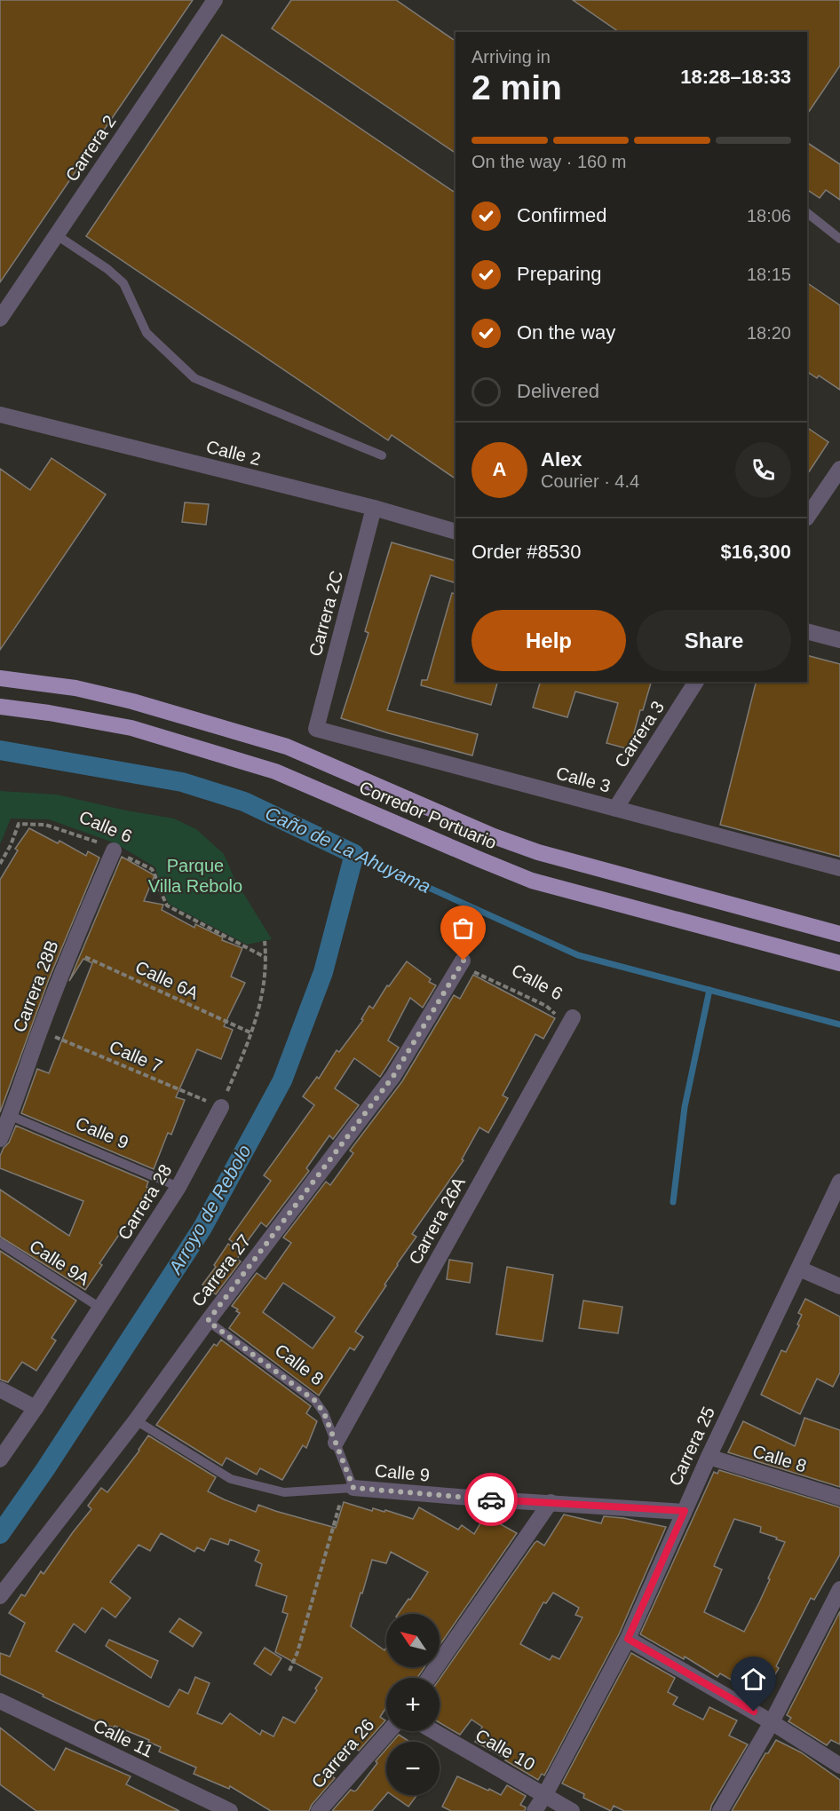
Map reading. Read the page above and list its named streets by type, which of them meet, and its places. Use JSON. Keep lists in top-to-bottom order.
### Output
{
  "streets": {
    "main road": ["Corredor Portuario"],
    "street": [
      "Carrera 2",
      "Calle 2",
      "Carrera 2C",
      "Carrera 3",
      "Calle 3",
      "Carrera 28B",
      "Calle 9",
      "Carrera 28",
      "Carrera 26A",
      "Carrera 27",
      "Calle 8",
      "Carrera 25",
      "Calle 11",
      "Calle 10",
      "Carrera 26"
    ],
    "lane": ["Calle 9A"],
    "path": ["Calle 6", "Calle 6A", "Calle 7"]
  },
  "crossings": [
    ["Calle 2", "Carrera 2C"],
    ["Carrera 2C", "Calle 3"],
    ["Carrera 3", "Calle 3"],
    ["Calle 6", "Carrera 28B"],
    ["Calle 6", "Carrera 26A"],
    ["Calle 6", "Carrera 27"],
    ["Calle 6A", "Carrera 28B"],
    ["Carrera 28B", "Calle 7"],
    ["Carrera 28B", "Calle 9"],
    ["Calle 7", "Carrera 28"],
    ["Calle 9", "Carrera 28"],
    ["Calle 9", "Carrera 27"],
    ["Calle 9", "Calle 8"],
    ["Calle 9", "Carrera 25"],
    ["Carrera 28", "Calle 9A"],
    ["Carrera 26A", "Calle 8"],
    ["Carrera 27", "Calle 8"],
    ["Calle 8", "Carrera 25"],
    ["Carrera 25", "Calle 10"]
  ],
  "water": ["Caño de La Ahuyama", "Arroyo de Rebolo"],
  "parks": ["Parque Villa Rebolo"],
  "north": "top left",
  "page": {
    "heading": ["2 min", "Arriving in", "18:28–18:33"],
    "panel": [
      "Alex",
      "Courier · 4.4",
      "Order #8530",
      "$16,300"
    ],
    "bar": "On the way · 160 m",
    "list": [
      ["Confirmed", "18:06"],
      ["Preparing", "18:15"],
      ["On the way", "18:20"],
      "Delivered"
    ],
    "round": "A",
    "buttons": ["Help", "Share"],
    "map_buttons": ["+", "−"]
  }
}
